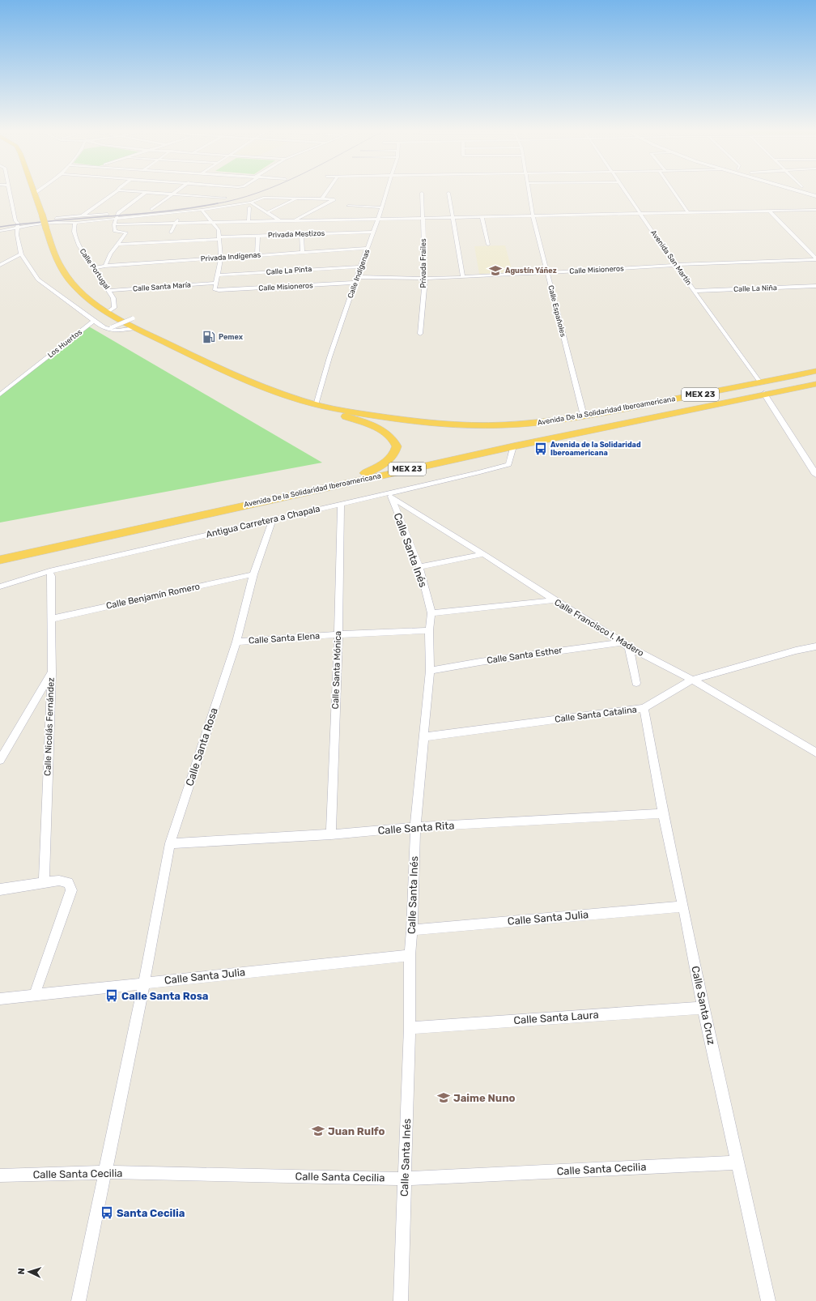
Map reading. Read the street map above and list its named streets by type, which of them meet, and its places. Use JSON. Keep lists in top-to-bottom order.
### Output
{
  "streets": {
    "highway": ["MEX 23", "Avenida De la Solidaridad Iberoamericana"],
    "street": [
      "Privada Mestizos",
      "Privada Indígenas",
      "Avenida San Martín",
      "Privada Frailes",
      "Calle Portugal",
      "Calle Misioneros",
      "Calle La Pinta",
      "Calle Indígenas",
      "Calle Santa María",
      "Calle La Niña",
      "Calle Españoles",
      "Los Huertos",
      "Antigua Carretera a Chapala",
      "Calle Santa Inés",
      "Calle Benjamín Romero",
      "Calle Francisco I. Madero",
      "Calle Santa Elena",
      "Calle Santa Esther",
      "Calle Santa Mónica",
      "Calle Santa Catalina",
      "Calle Nicolás Fernández",
      "Calle Santa Rosa",
      "Calle Santa Rita",
      "Calle Santa Julia",
      "Calle Santa Cruz",
      "Calle Santa Laura",
      "Calle Santa Cecilia"
    ]
  },
  "crossings": [
    ["Privada Mestizos", "Calle Indígenas"],
    ["Privada Indígenas", "Calle Portugal"],
    ["Privada Indígenas", "Calle Indígenas"],
    ["Avenida San Martín", "Calle Misioneros"],
    ["Avenida San Martín", "Calle La Niña"],
    ["Avenida San Martín", "Avenida De la Solidaridad Iberoamericana"],
    ["Privada Frailes", "Calle Misioneros"],
    ["Calle Portugal", "Calle Santa María"],
    ["Calle Portugal", "Avenida De la Solidaridad Iberoamericana"],
    ["Calle Misioneros", "Calle Indígenas"],
    ["Calle Misioneros", "Calle Santa María"],
    ["Calle Misioneros", "Calle Españoles"],
    ["Calle La Pinta", "Calle Indígenas"],
    ["Calle Indígenas", "Avenida De la Solidaridad Iberoamericana"],
    ["Calle Españoles", "Avenida De la Solidaridad Iberoamericana"],
    ["MEX 23", "Avenida De la Solidaridad Iberoamericana"],
    ["Avenida De la Solidaridad Iberoamericana", "Antigua Carretera a Chapala"],
    ["Antigua Carretera a Chapala", "Calle Santa Inés"],
    ["Antigua Carretera a Chapala", "Calle Francisco I. Madero"],
    ["Antigua Carretera a Chapala", "Calle Santa Mónica"],
    ["Antigua Carretera a Chapala", "Calle Nicolás Fernández"],
    ["Antigua Carretera a Chapala", "Calle Santa Rosa"],
    ["Calle Santa Inés", "Calle Francisco I. Madero"],
    ["Calle Santa Inés", "Calle Santa Elena"],
    ["Calle Santa Inés", "Calle Santa Esther"],
    ["Calle Santa Inés", "Calle Santa Catalina"],
    ["Calle Santa Inés", "Calle Santa Rita"],
    ["Calle Santa Inés", "Calle Santa Julia"],
    ["Calle Santa Inés", "Calle Santa Laura"],
    ["Calle Santa Inés", "Calle Santa Cecilia"],
    ["Calle Benjamín Romero", "Calle Nicolás Fernández"],
    ["Calle Benjamín Romero", "Calle Santa Rosa"],
    ["Calle Francisco I. Madero", "Calle Santa Esther"],
    ["Calle Francisco I. Madero", "Calle Santa Catalina"],
    ["Calle Santa Elena", "Calle Santa Mónica"],
    ["Calle Santa Elena", "Calle Santa Rosa"],
    ["Calle Santa Mónica", "Calle Santa Rita"],
    ["Calle Santa Catalina", "Calle Santa Cruz"],
    ["Calle Santa Rosa", "Calle Santa Rita"],
    ["Calle Santa Rosa", "Calle Santa Julia"],
    ["Calle Santa Rosa", "Calle Santa Cecilia"],
    ["Calle Santa Rita", "Calle Santa Cruz"],
    ["Calle Santa Julia", "Calle Santa Cruz"],
    ["Calle Santa Cruz", "Calle Santa Laura"],
    ["Calle Santa Cruz", "Calle Santa Cecilia"]
  ],
  "places": {
    "school or university": ["Agustín Yáñez", "Jaime Nuno", "Juan Rulfo"],
    "fuel station": ["Pemex"],
    "bus stop": ["Avenida de la Solidaridad Iberoamericana", "Calle Santa Rosa", "Santa Cecilia"]
  },
  "north": "left"
}
